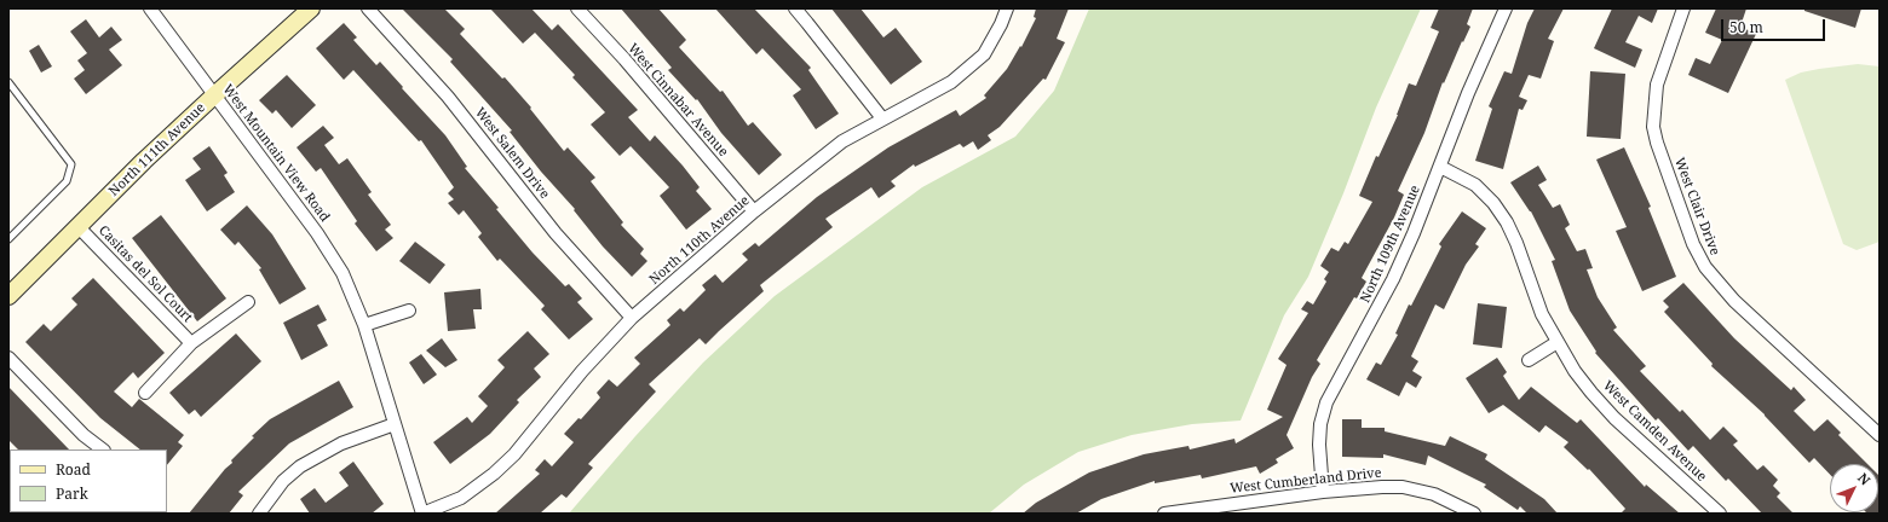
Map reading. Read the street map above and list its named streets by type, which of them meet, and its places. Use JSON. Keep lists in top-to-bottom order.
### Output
{
  "streets": {
    "street": [
      "West Cinnabar Avenue",
      "North 111th Avenue",
      "West Mountain View Road",
      "West Salem Drive",
      "West Clair Drive",
      "North 110th Avenue",
      "North 109th Avenue",
      "Casitas del Sol Court",
      "West Camden Avenue",
      "West Cumberland Drive"
    ]
  },
  "crossings": [
    ["West Cinnabar Avenue", "North 110th Avenue"],
    ["North 111th Avenue", "West Mountain View Road"],
    ["North 111th Avenue", "Casitas del Sol Court"],
    ["West Mountain View Road", "North 110th Avenue"],
    ["West Salem Drive", "North 110th Avenue"],
    ["North 109th Avenue", "West Camden Avenue"],
    ["North 109th Avenue", "West Cumberland Drive"]
  ],
  "legend": ["Road", "Park"],
  "scale_bar": "50 m",
  "north": "top right"
}
